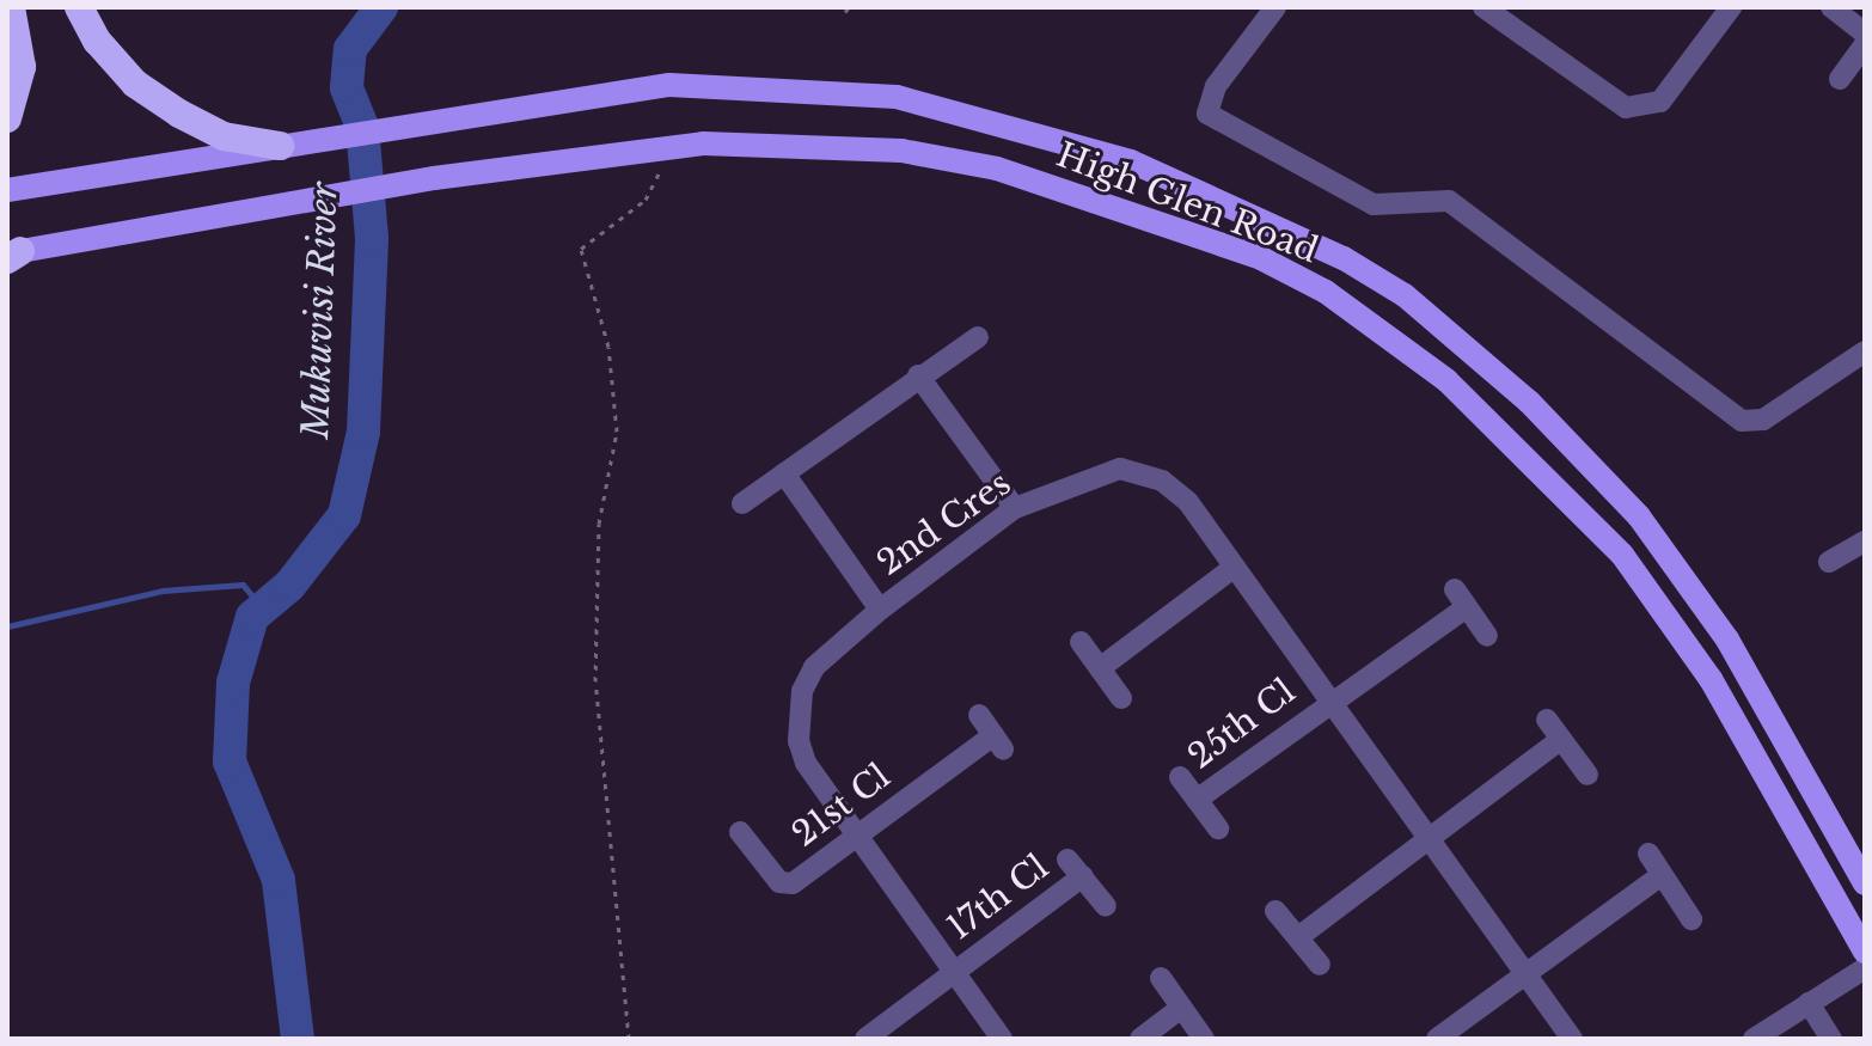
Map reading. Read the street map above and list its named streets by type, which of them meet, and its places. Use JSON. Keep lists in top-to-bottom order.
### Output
{
  "streets": {
    "main road": ["High Glen Road"],
    "street": [
      "2nd Cres",
      "25th Cl",
      "21st Cl",
      "17th Cl"
    ]
  },
  "crossings": [
    ["2nd Cres", "25th Cl"],
    ["2nd Cres", "21st Cl"],
    ["2nd Cres", "17th Cl"]
  ],
  "water": ["Mukuvisi River"]
}
